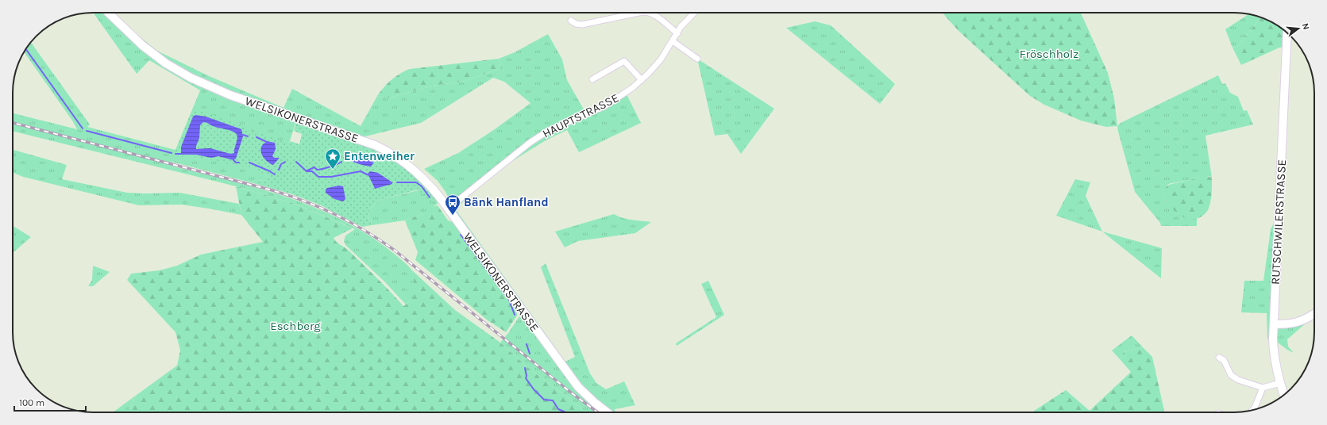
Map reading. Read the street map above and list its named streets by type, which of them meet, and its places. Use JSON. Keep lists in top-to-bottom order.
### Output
{
  "streets": {
    "main road": ["WELSIKONERSTRASSE", "RUTSCHWILERSTRASSE"],
    "street": ["HAUPTSTRASSE"]
  },
  "crossings": [
    ["HAUPTSTRASSE", "WELSIKONERSTRASSE"]
  ],
  "parks": ["Fröschholz", "Eschberg"],
  "places": {
    "place": ["Entenweiher"],
    "bus stop": ["Bänk Hanfland"]
  },
  "scale_bar": "100 m",
  "north": "right"
}
